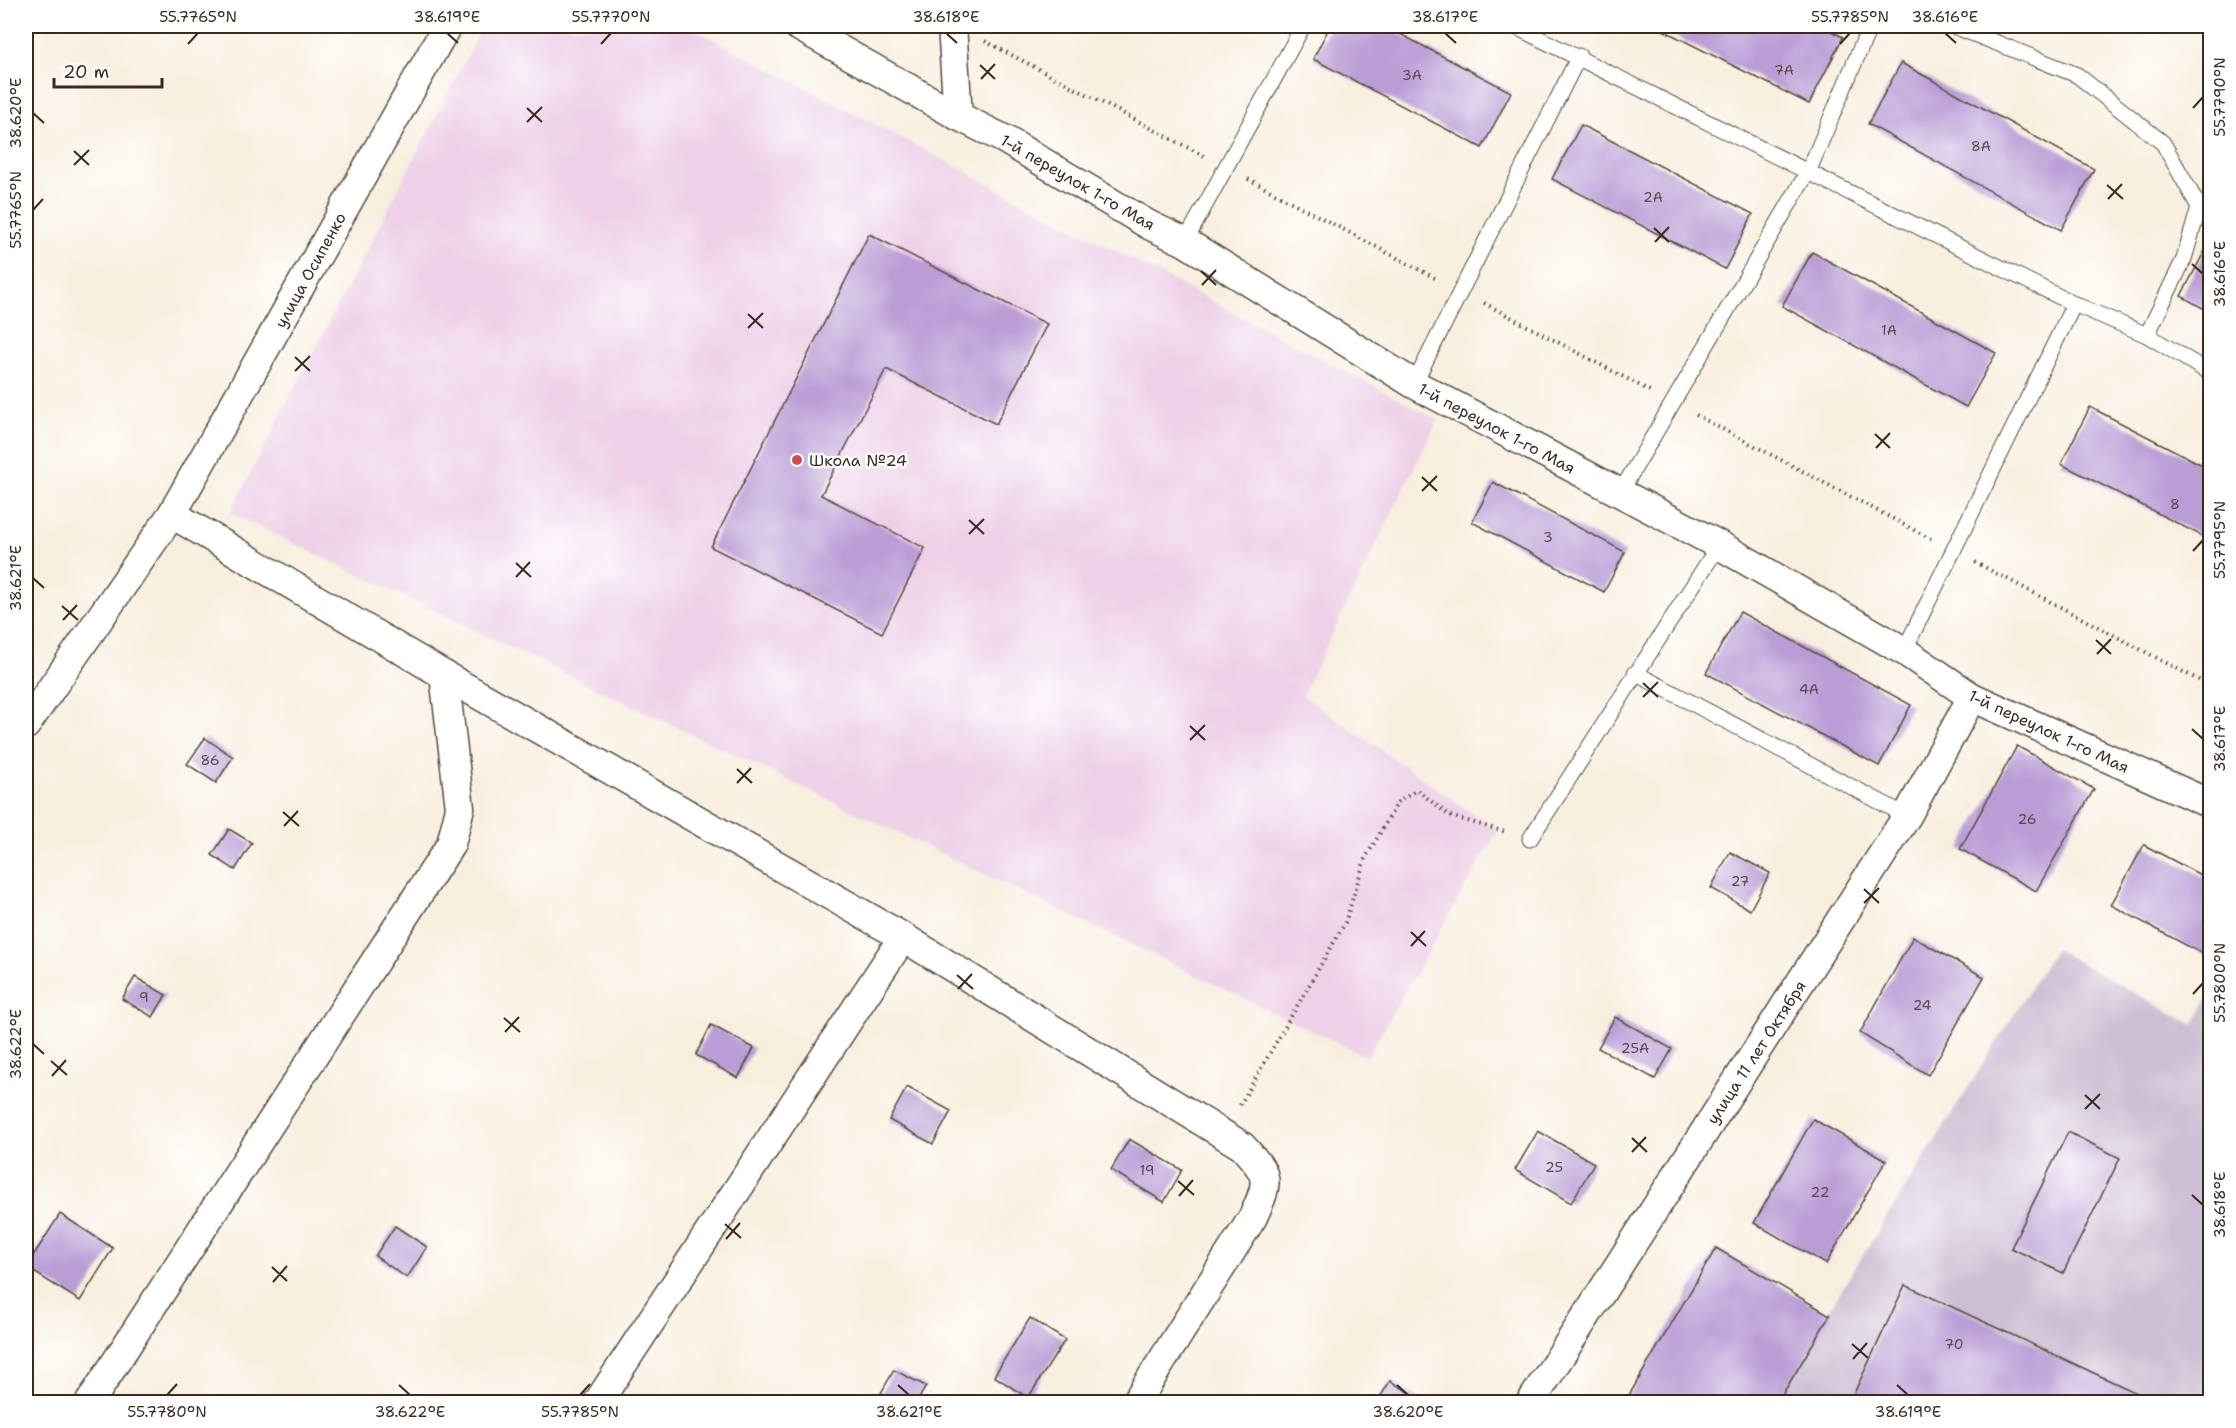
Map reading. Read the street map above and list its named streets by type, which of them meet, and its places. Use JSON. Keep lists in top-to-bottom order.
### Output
{
  "streets": {
    "street": ["1-й переулок 1-го Мая", "улица Осипенко", "улица 11 лет Октября"]
  },
  "crossings": [
    ["1-й переулок 1-го Мая", "улица 11 лет Октября"]
  ],
  "places": ["Школа №24"],
  "house_numbers": [
    "7А",
    "3А",
    "8А",
    "2А",
    "1А",
    "8",
    "3",
    "4А",
    "86",
    "26",
    "27",
    "9",
    "24",
    "25А",
    "25",
    "19",
    "22",
    "70"
  ],
  "scale_bar": "20 m",
  "coordinates": [
    "55.7765°N",
    "38.619°E",
    "55.7770°N",
    "38.618°E",
    "38.617°E",
    "55.7785°N",
    "38.616°E",
    "55.7790°N",
    "38.620°E",
    "55.7795°N",
    "38.621°E",
    "55.7800°N",
    "38.622°E",
    "55.7780°N"
  ]
}
